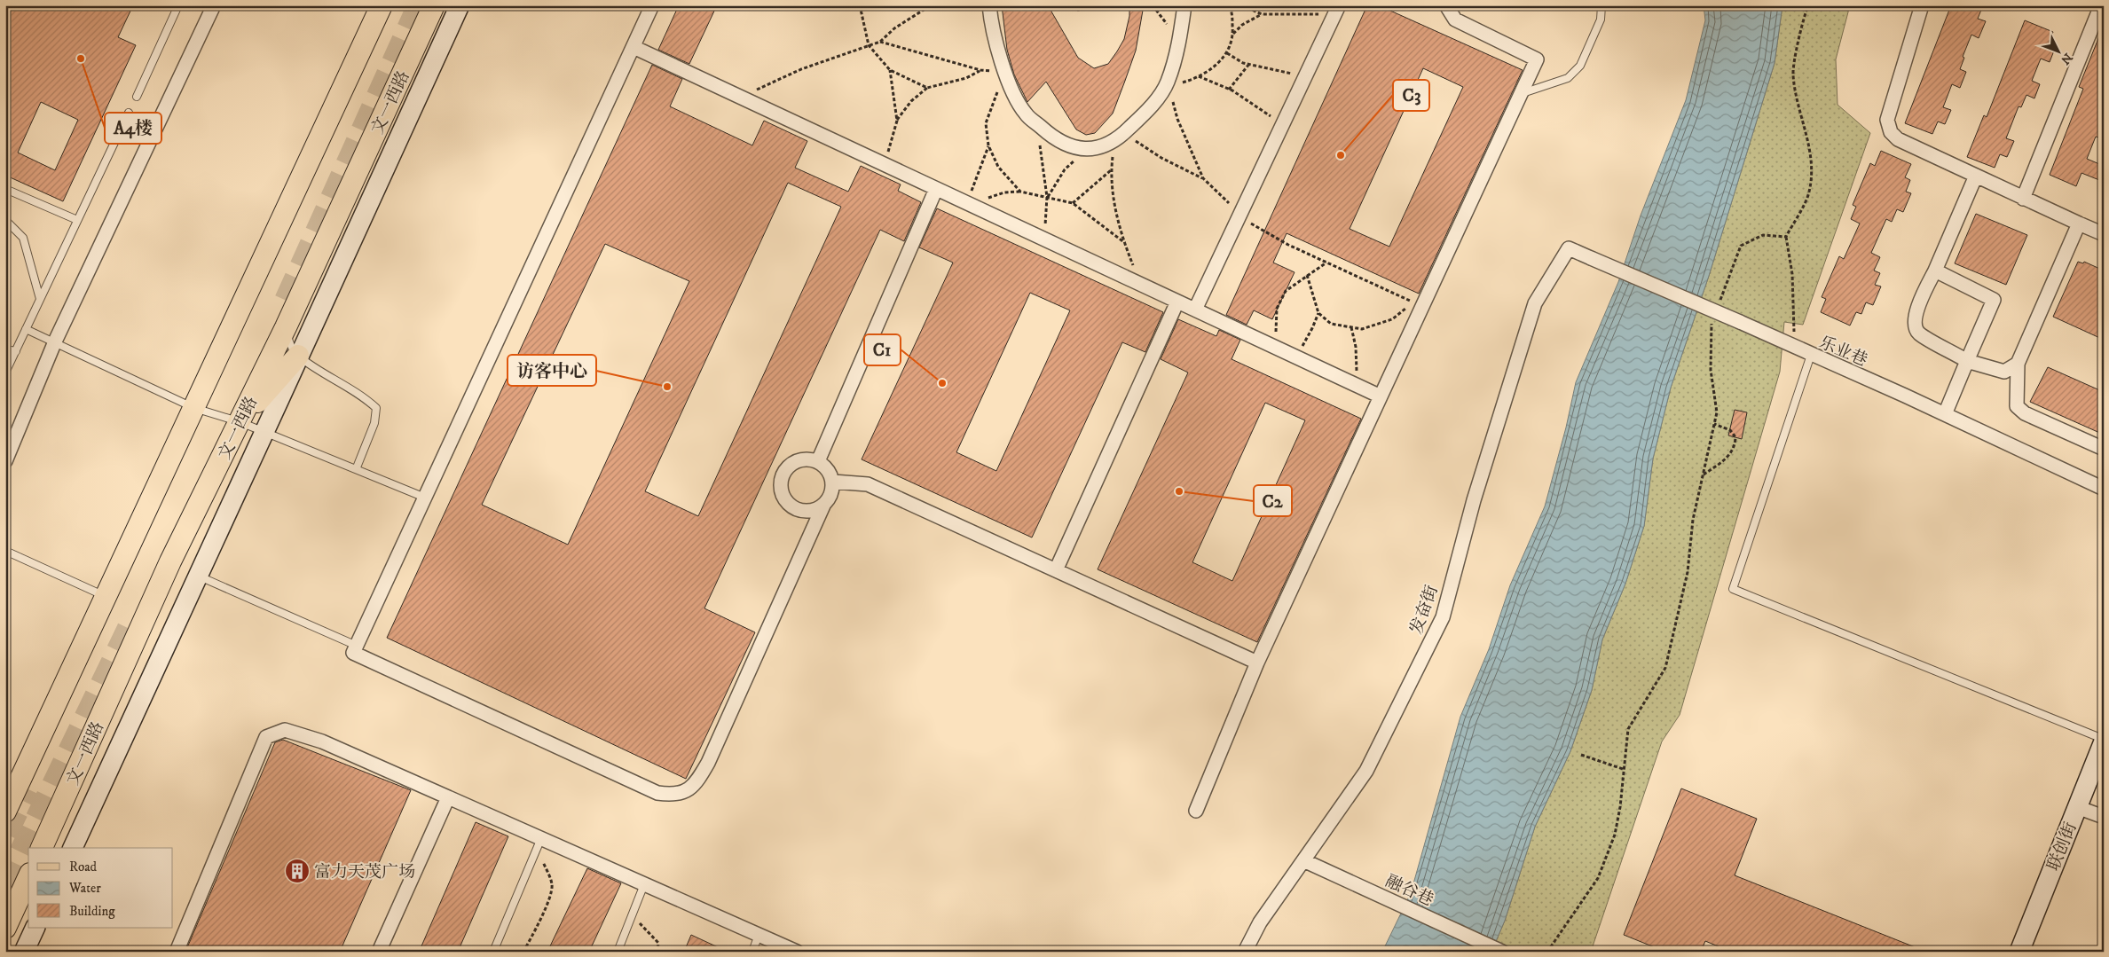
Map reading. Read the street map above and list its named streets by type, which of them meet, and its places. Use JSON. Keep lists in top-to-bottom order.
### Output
{
  "streets": {
    "main road": ["文一西路", "联创街"],
    "street": ["乐业巷", "发奋街", "融谷巷"]
  },
  "crossings": [
    ["乐业巷", "发奋街"],
    ["发奋街", "融谷巷"]
  ],
  "places": {
    "other": [
      "A4楼",
      "C3",
      "C1",
      "访客中心",
      "C2"
    ],
    "building": ["富力天茂广场"]
  },
  "legend": ["Road", "Water", "Building"],
  "north": "bottom right"
}
